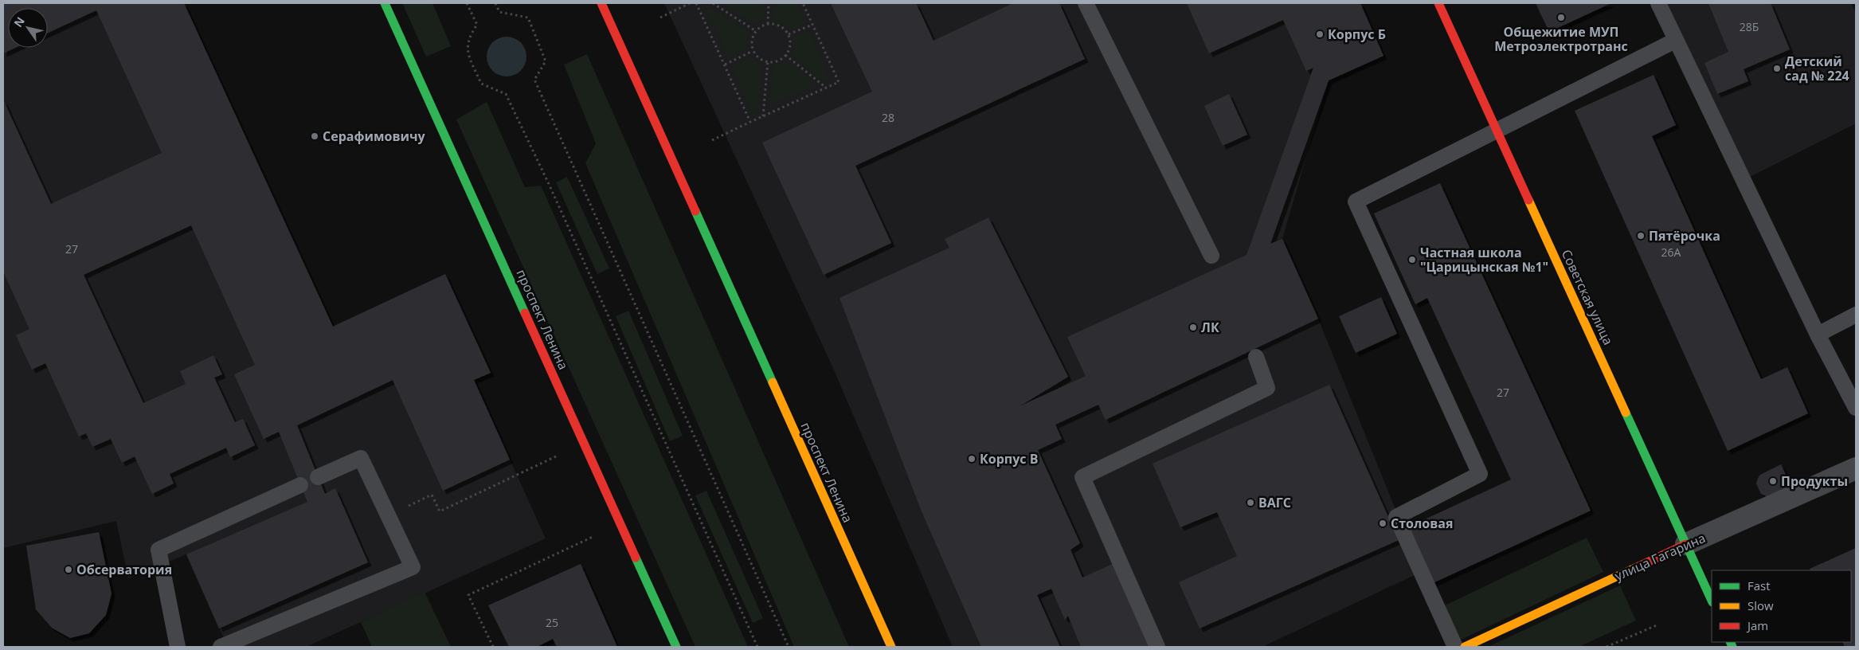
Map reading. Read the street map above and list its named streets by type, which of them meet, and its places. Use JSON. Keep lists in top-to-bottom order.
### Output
{
  "streets": {
    "main road": ["Советская улица", "проспект Ленина", "улица Гагарина"]
  },
  "crossings": [
    ["Советская улица", "улица Гагарина"]
  ],
  "places": [
    "Общежитие МУП Метроэлектротранс",
    "Корпус Б",
    "Детский сад № 224",
    "Серафимовичу",
    "Пятёрочка",
    "Частная школа \"Царицынская №1\"",
    "ЛК",
    "Корпус В",
    "Продукты",
    "ВАГС",
    "Столовая",
    "Обсерватория"
  ],
  "house_numbers": [
    "28Б",
    "28",
    "27",
    "26А",
    "27",
    "25"
  ],
  "legend": ["Fast", "Slow", "Jam"],
  "north": "top left"
}
